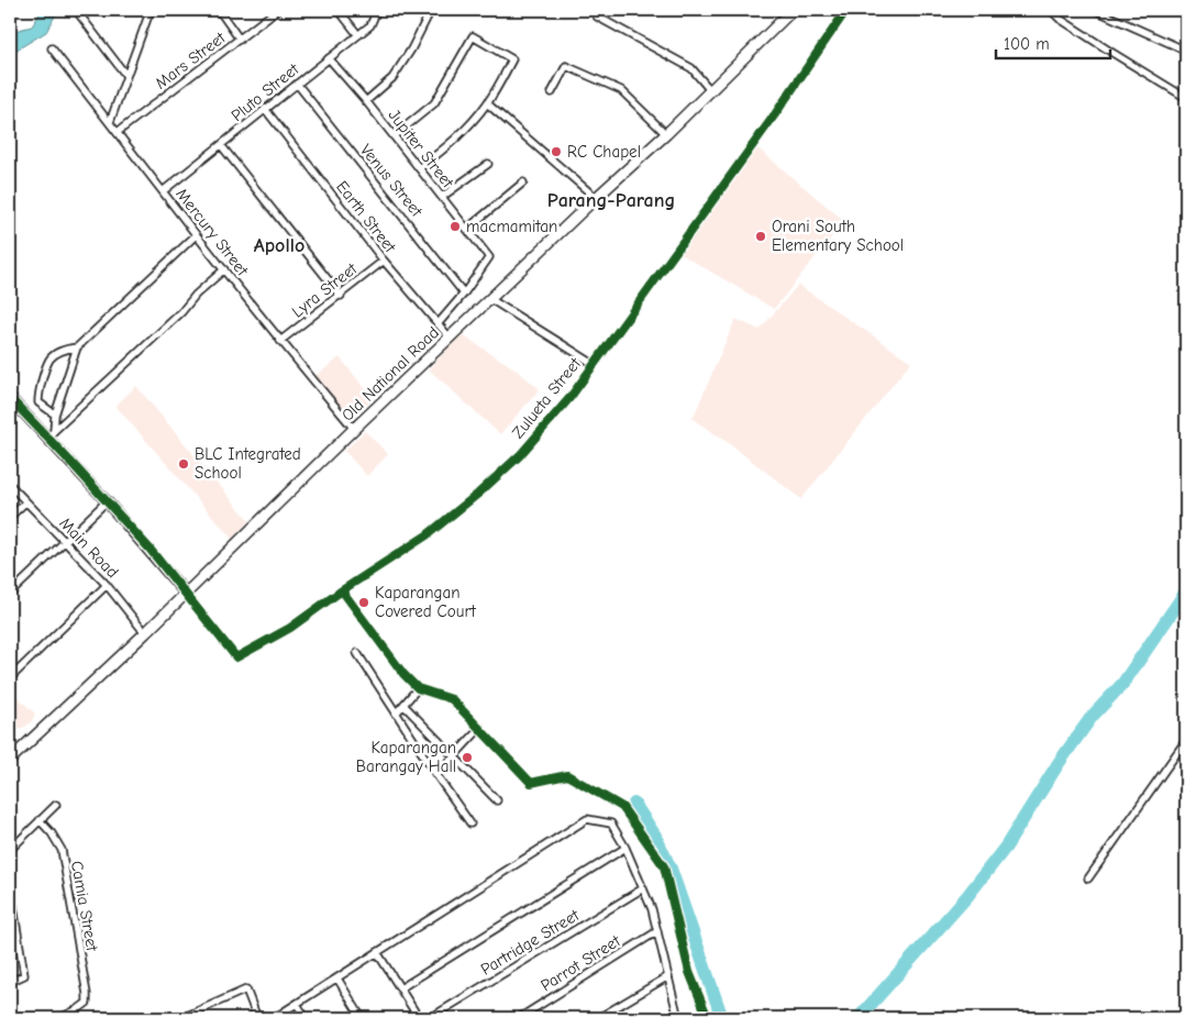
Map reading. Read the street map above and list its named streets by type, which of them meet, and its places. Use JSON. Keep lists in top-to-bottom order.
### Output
{
  "streets": {
    "main road": ["Old National Road"],
    "street": [
      "Mars Street",
      "Pluto Street",
      "Jupiter Street",
      "Venus Street",
      "Earth Street",
      "Mercury Street",
      "Lyra Street",
      "Zulueta Street",
      "Main Road",
      "Camia Street",
      "Partridge Street",
      "Parrot Street"
    ]
  },
  "crossings": [
    ["Mars Street", "Mercury Street"],
    ["Pluto Street", "Jupiter Street"],
    ["Pluto Street", "Venus Street"],
    ["Pluto Street", "Earth Street"],
    ["Pluto Street", "Mercury Street"],
    ["Jupiter Street", "Venus Street"],
    ["Earth Street", "Lyra Street"],
    ["Earth Street", "Old National Road"],
    ["Mercury Street", "Lyra Street"],
    ["Mercury Street", "Old National Road"],
    ["Old National Road", "Zulueta Street"],
    ["Old National Road", "Main Road"]
  ],
  "districts": ["Parang-Parang", "Apollo"],
  "places": [
    "RC Chapel",
    "macmamitan",
    "Orani South Elementary School",
    "BLC Integrated School",
    "Kaparangan Covered Court",
    "Kaparangan Barangay Hall"
  ],
  "scale_bar": "100 m"
}
